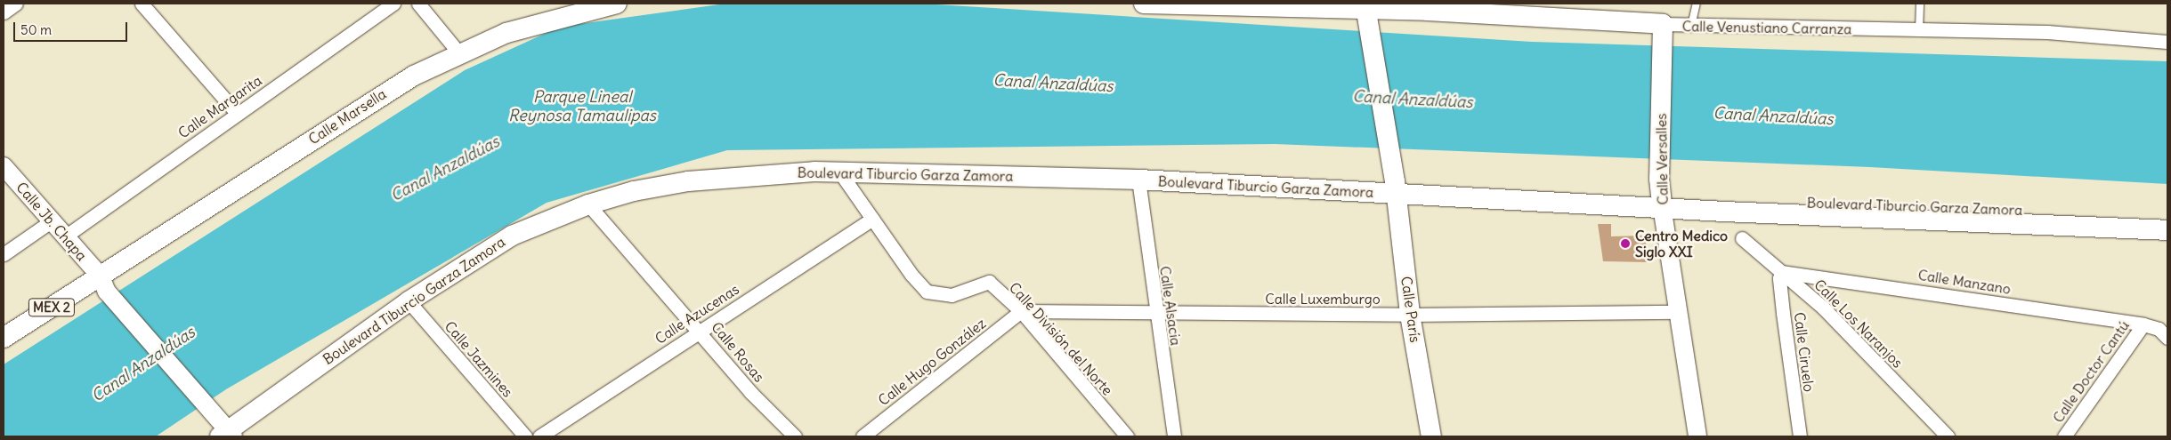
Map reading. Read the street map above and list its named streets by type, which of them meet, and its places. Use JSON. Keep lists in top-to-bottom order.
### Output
{
  "streets": {
    "main road": [
      "Calle Venustiano Carranza",
      "Calle Marsella",
      "Calle Versalles",
      "Boulevard Tiburcio Garza Zamora",
      "Calle Jb. Chapa",
      "MEX 2",
      "Calle París"
    ],
    "street": [
      "Calle Margarita",
      "Calle Manzano",
      "Calle Luxemburgo",
      "Calle Alsacia",
      "Calle Azucenas",
      "Calle Los Naranjos",
      "Calle División del Norte",
      "Calle Rosas",
      "Calle Ciruelo",
      "Calle Jazmines",
      "Calle Hugo González",
      "Calle Doctor Cantú"
    ]
  },
  "crossings": [
    ["Calle Venustiano Carranza", "Calle Versalles"],
    ["Calle Venustiano Carranza", "Calle París"],
    ["Calle Margarita", "Calle Jb. Chapa"],
    ["Calle Marsella", "Calle Jb. Chapa"],
    ["Calle Marsella", "MEX 2"],
    ["Calle Versalles", "Boulevard Tiburcio Garza Zamora"],
    ["Calle Versalles", "Calle Luxemburgo"],
    ["Boulevard Tiburcio Garza Zamora", "Calle Jb. Chapa"],
    ["Boulevard Tiburcio Garza Zamora", "Calle Alsacia"],
    ["Boulevard Tiburcio Garza Zamora", "Calle París"],
    ["Boulevard Tiburcio Garza Zamora", "Calle División del Norte"],
    ["Boulevard Tiburcio Garza Zamora", "Calle Rosas"],
    ["Boulevard Tiburcio Garza Zamora", "Calle Jazmines"],
    ["Calle Jb. Chapa", "MEX 2"],
    ["Calle Manzano", "Calle Los Naranjos"],
    ["Calle Manzano", "Calle Ciruelo"],
    ["Calle Manzano", "Calle Doctor Cantú"],
    ["Calle Luxemburgo", "Calle Alsacia"],
    ["Calle Luxemburgo", "Calle París"],
    ["Calle Luxemburgo", "Calle División del Norte"],
    ["Calle Luxemburgo", "Calle Hugo González"],
    ["Calle Azucenas", "Calle División del Norte"],
    ["Calle Azucenas", "Calle Rosas"],
    ["Calle Los Naranjos", "Calle Ciruelo"],
    ["Calle División del Norte", "Calle Hugo González"]
  ],
  "water": ["Canal Anzaldúas", "Parque Lineal Reynosa Tamaulipas"],
  "places": ["Centro Medico Siglo XXI"],
  "scale_bar": "50 m"
}
